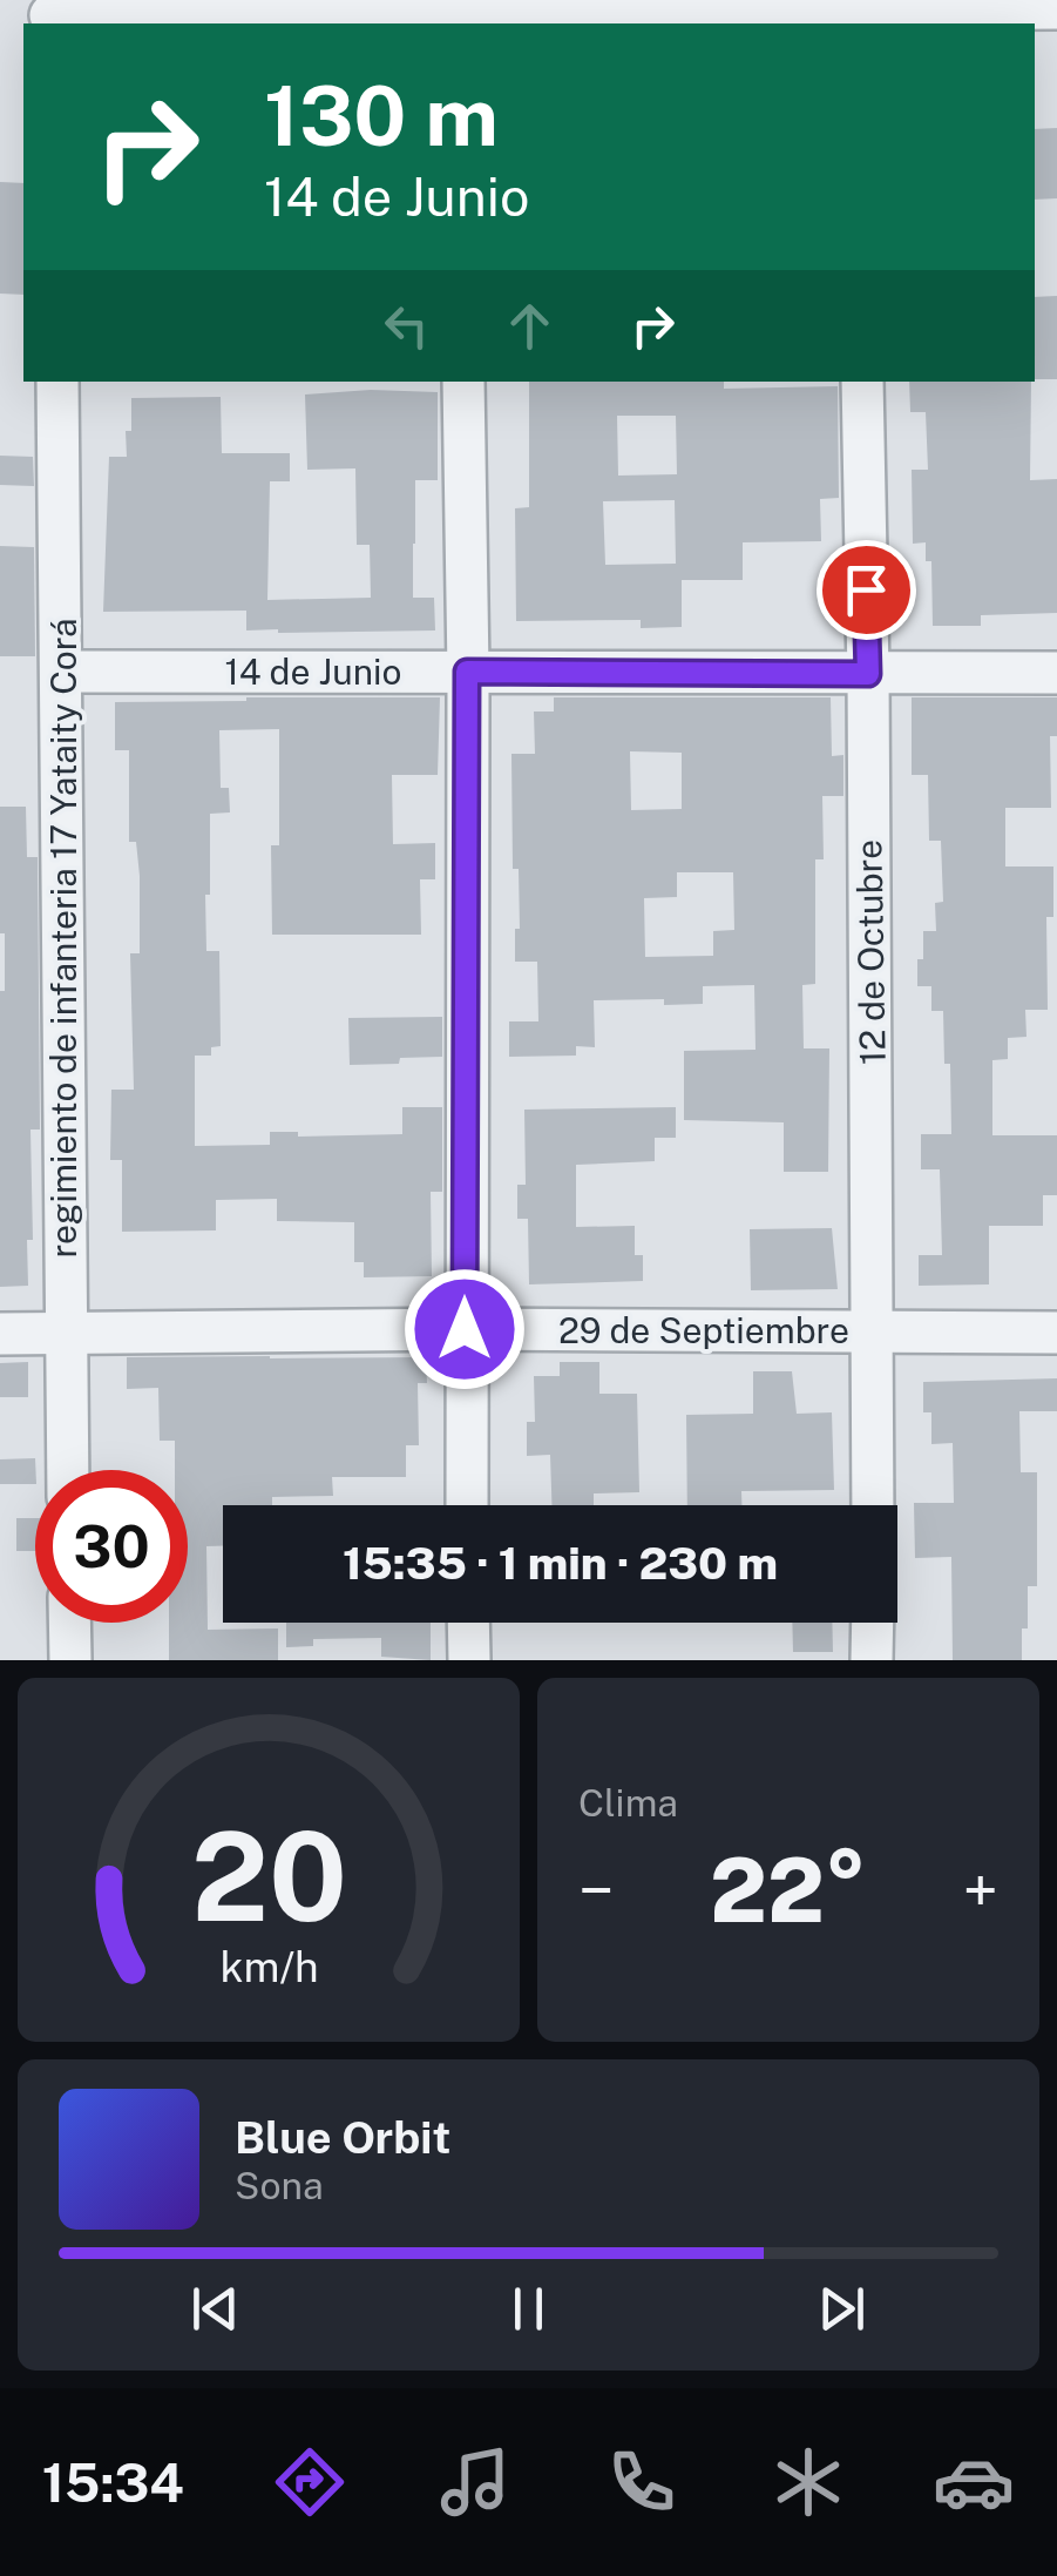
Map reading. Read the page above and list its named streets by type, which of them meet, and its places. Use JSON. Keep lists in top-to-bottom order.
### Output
{
  "streets": {
    "street": [
      "14 de Junio",
      "regimiento de infanteria 17 Yataity Corá",
      "12 de Octubre",
      "29 de Septiembre"
    ]
  },
  "crossings": [
    ["14 de Junio", "regimiento de infanteria 17 Yataity Corá"],
    ["14 de Junio", "12 de Octubre"],
    ["regimiento de infanteria 17 Yataity Corá", "29 de Septiembre"],
    ["12 de Octubre", "29 de Septiembre"]
  ],
  "page": {
    "turn": ["130 m", "14 de Junio"],
    "limit": "30",
    "trip": "15:35 · 1 min · 230 m",
    "tile": "Clima",
    "heat": ["−", "22°", "+"],
    "song": ["Blue Orbit", "Sona"],
    "tabs": "15:34",
    "gauge": ["20", "km/h"]
  }
}
